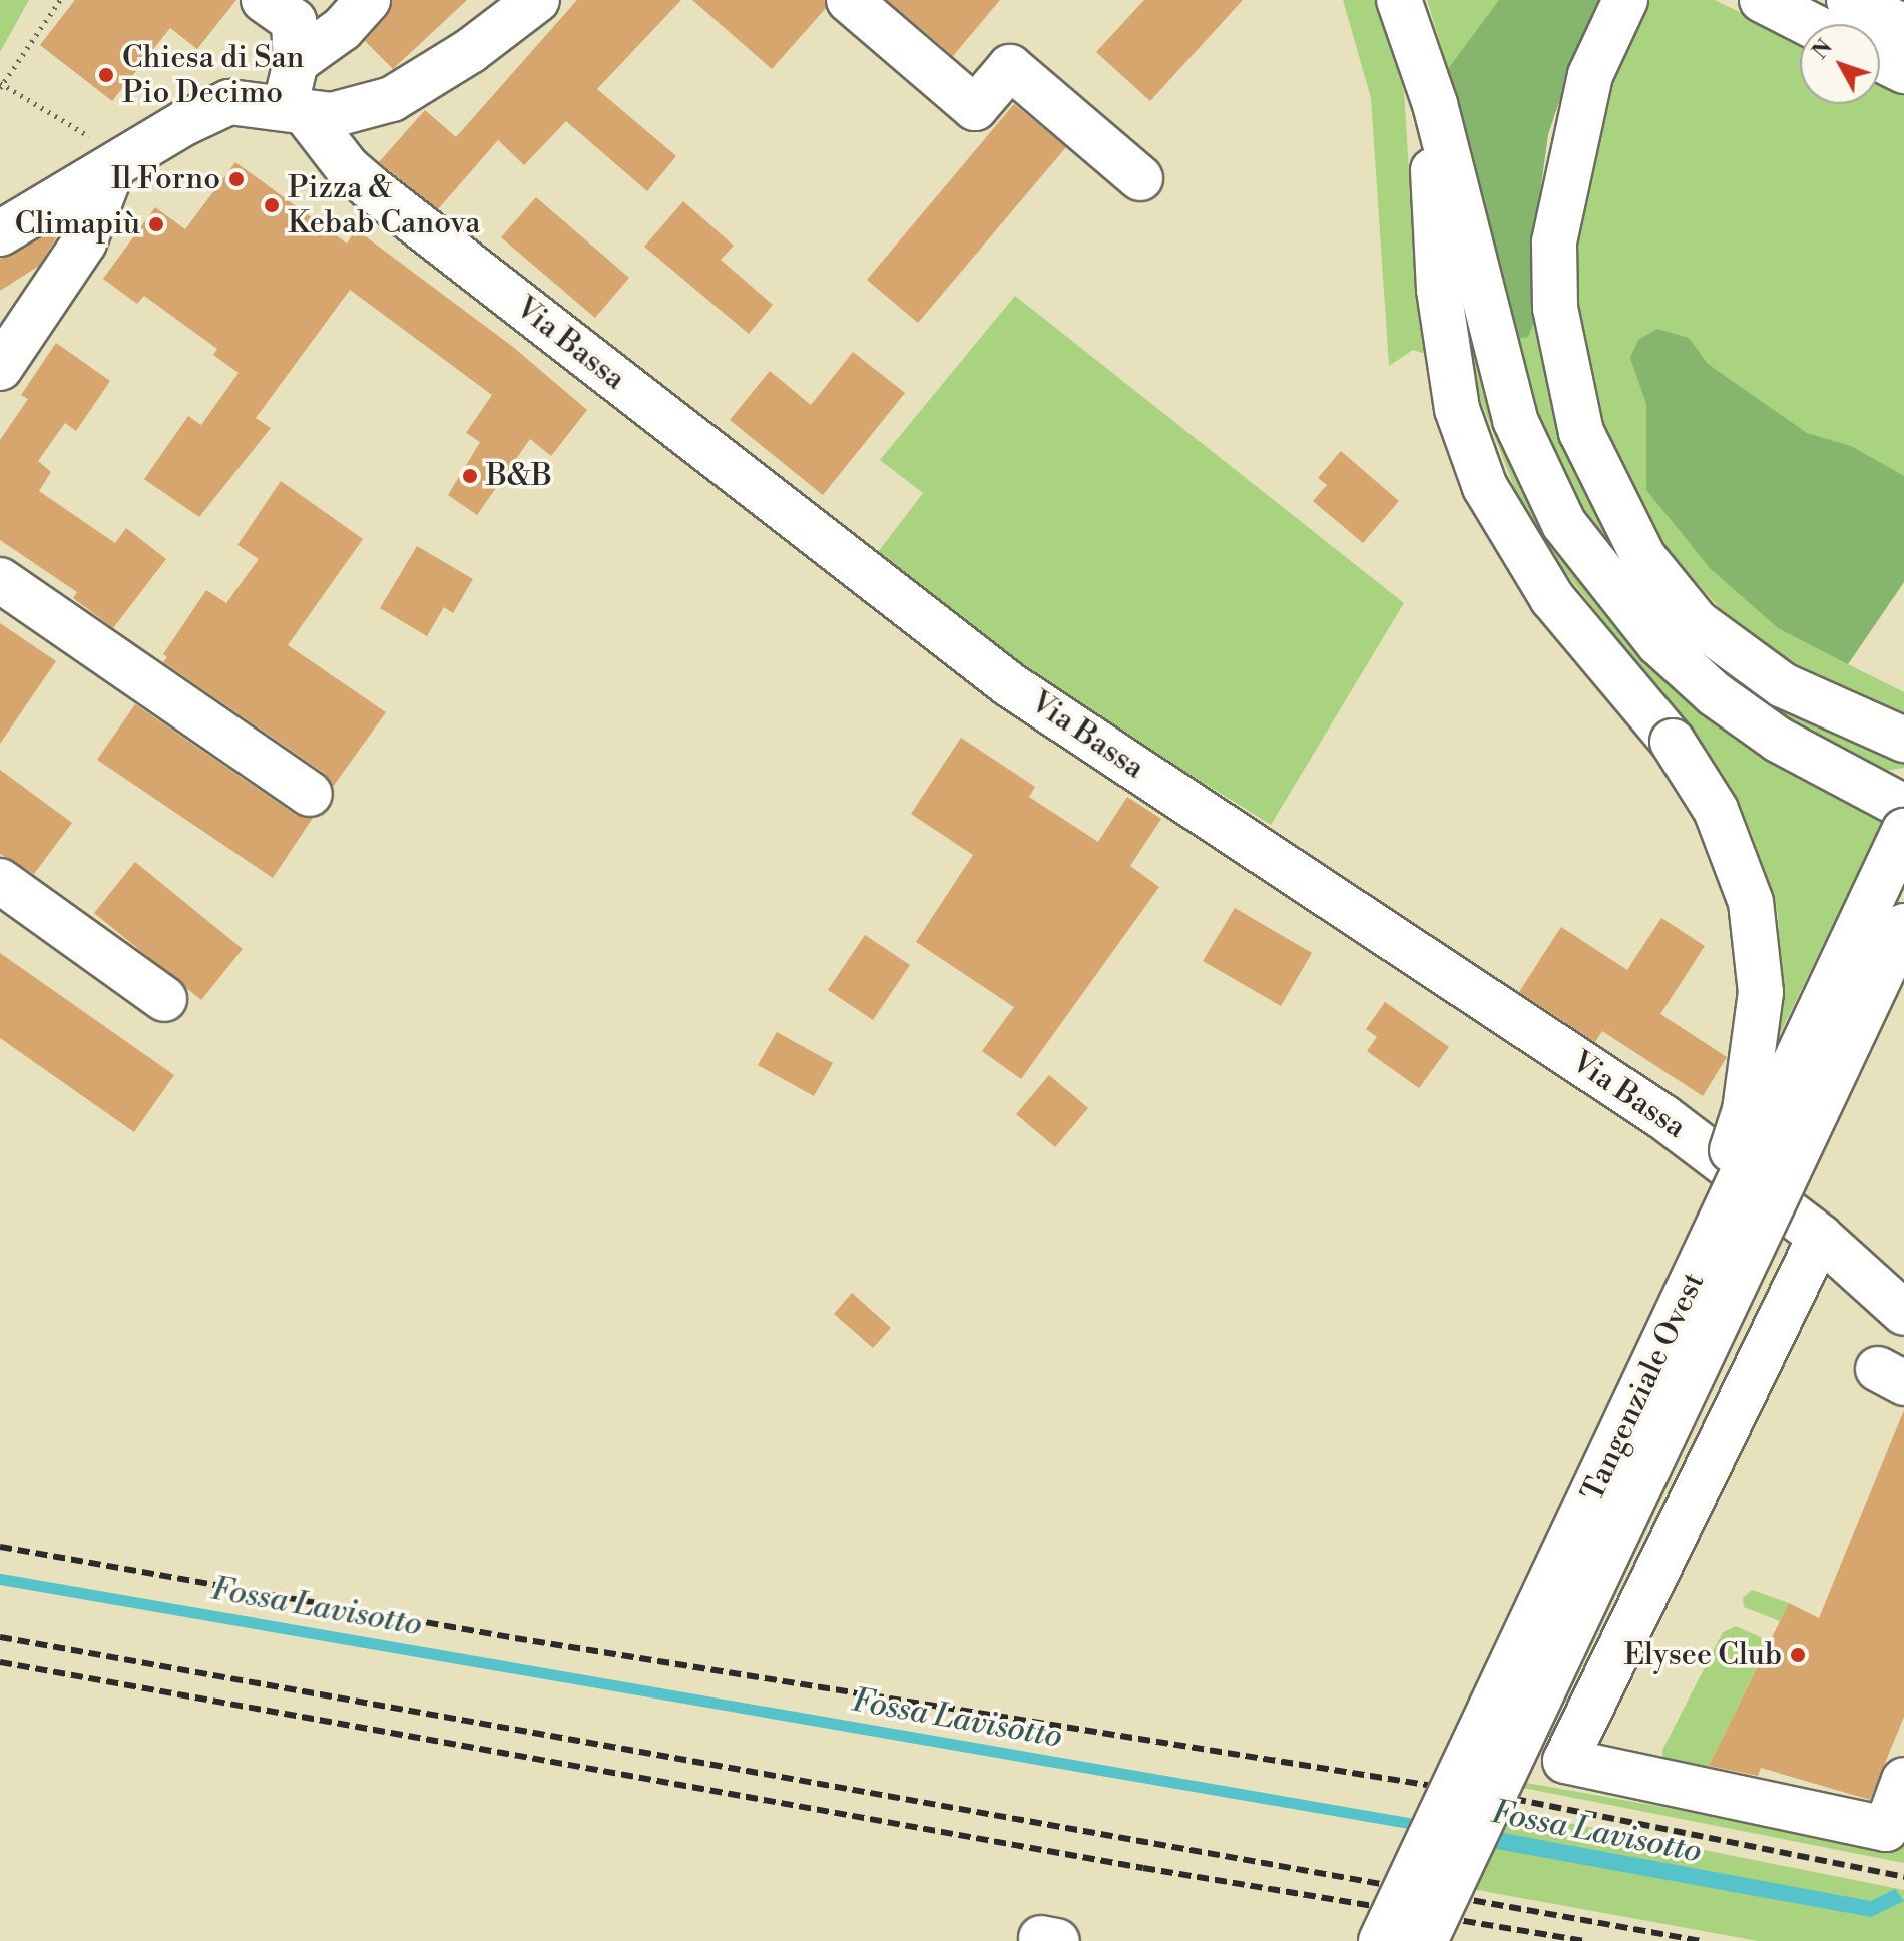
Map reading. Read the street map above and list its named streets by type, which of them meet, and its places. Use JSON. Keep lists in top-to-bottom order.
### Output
{
  "streets": {
    "main road": ["Via Bassa", "Tangenziale Ovest"]
  },
  "water": ["Fossa Lavisotto"],
  "places": [
    "Chiesa di San Pio Decimo",
    "Il Forno",
    "Pizza & Kebab Canova",
    "Climapiù",
    "B&B",
    "Elysee Club"
  ],
  "north": "top left"
}
